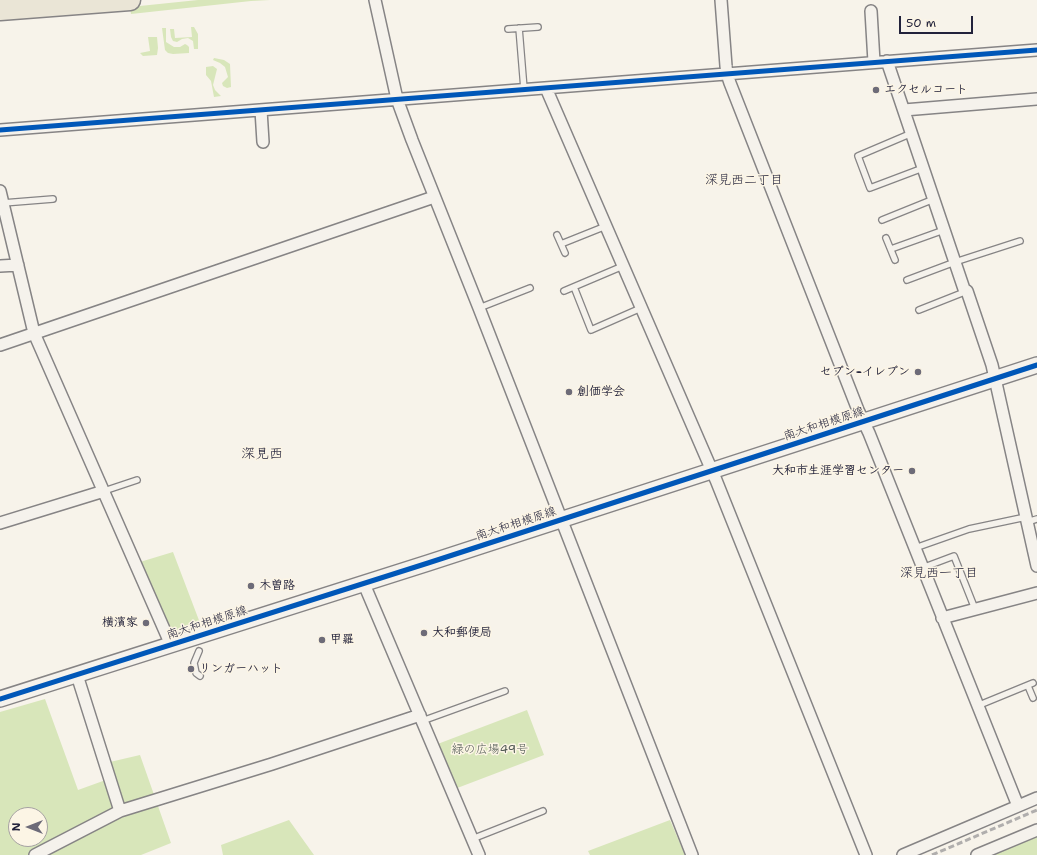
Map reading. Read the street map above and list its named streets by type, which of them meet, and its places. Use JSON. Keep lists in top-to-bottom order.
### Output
{
  "streets": {
    "street": ["南大和相模原線"]
  },
  "districts": ["深見西二丁目", "深見西", "深見西一丁目"],
  "parks": ["緑の広場49号"],
  "places": [
    "エクセルコート",
    "セブン-イレブン",
    "創価学会",
    "大和市生涯学習センター",
    "木曽路",
    "横濱家",
    "大和郵便局",
    "甲羅",
    "リンガーハット"
  ],
  "scale_bar": "50 m",
  "north": "left"
}
